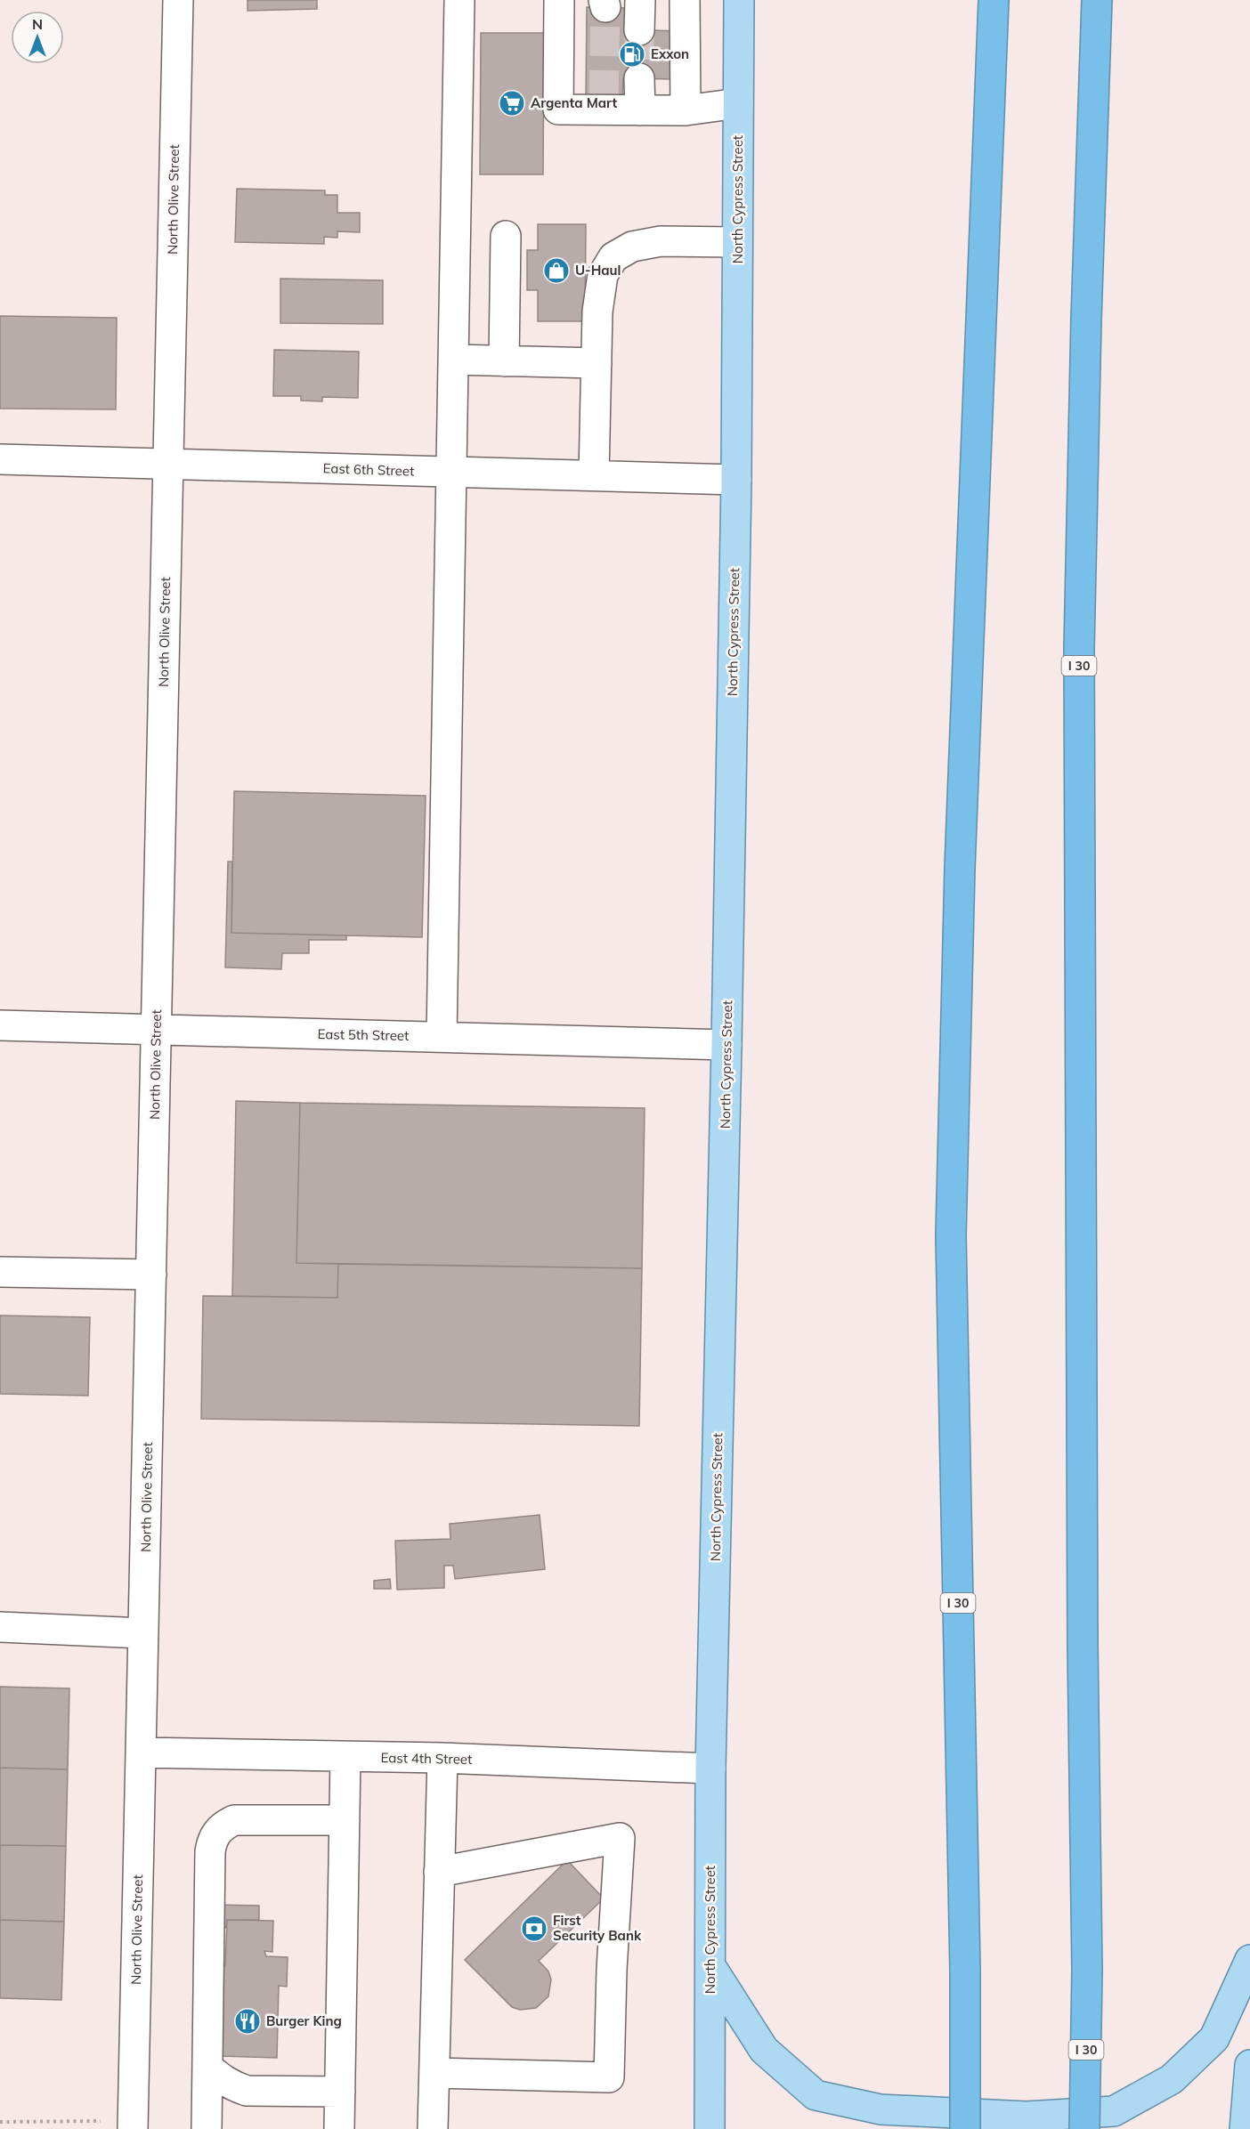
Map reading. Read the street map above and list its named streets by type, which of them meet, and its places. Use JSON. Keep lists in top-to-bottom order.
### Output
{
  "streets": {
    "highway": ["I 30"],
    "main road": ["North Cypress Street"],
    "street": [
      "North Olive Street",
      "East 6th Street",
      "East 5th Street",
      "East 4th Street"
    ]
  },
  "crossings": [
    ["North Olive Street", "East 6th Street"],
    ["North Olive Street", "East 5th Street"],
    ["North Olive Street", "East 4th Street"],
    ["North Cypress Street", "East 6th Street"],
    ["North Cypress Street", "East 5th Street"],
    ["North Cypress Street", "East 4th Street"]
  ],
  "places": {
    "fuel station": ["Exxon"],
    "supermarket": ["Argenta Mart"],
    "shop": ["U-Haul"],
    "bank": ["First Security Bank"],
    "restaurant": ["Burger King"]
  },
  "north": "top"
}
